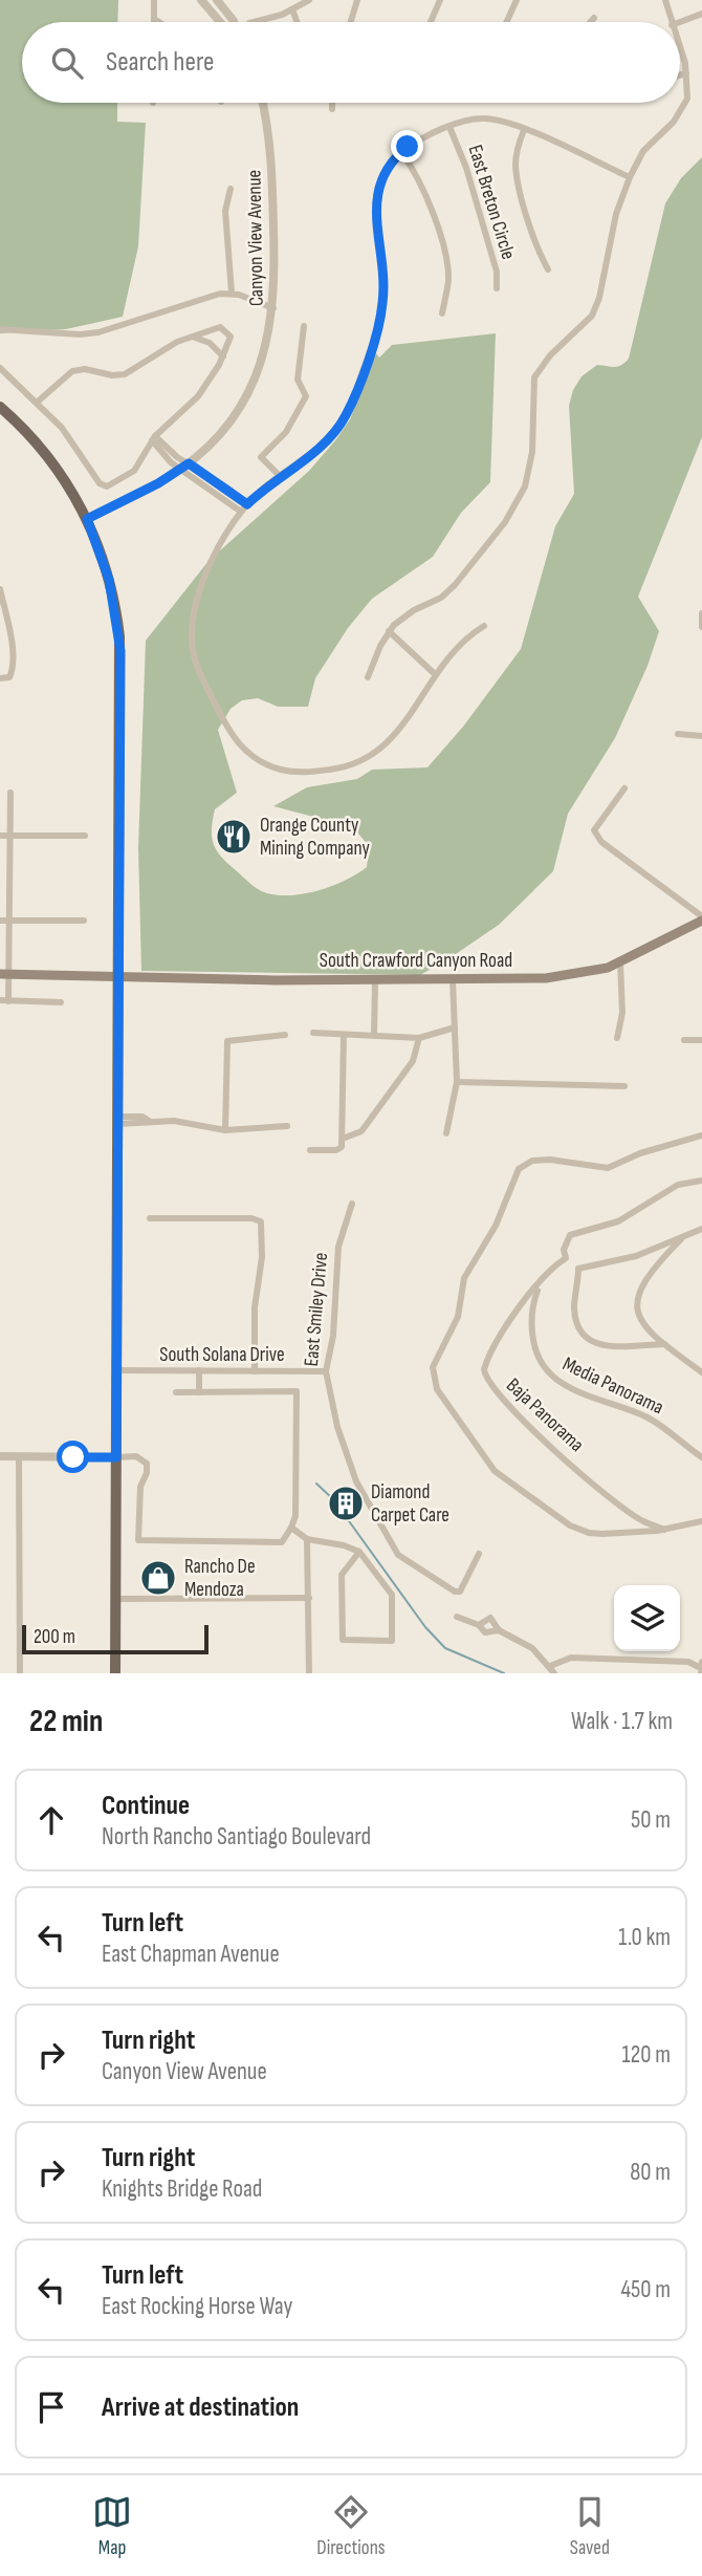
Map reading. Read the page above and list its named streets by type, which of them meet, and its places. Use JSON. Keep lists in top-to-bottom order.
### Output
{
  "streets": {
    "main road": ["South Crawford Canyon Road"],
    "street": [
      "East Breton Circle",
      "Canyon View Avenue",
      "East Smiley Drive",
      "South Solana Drive",
      "Media Panorama",
      "Baja Panorama"
    ]
  },
  "crossings": [
    ["East Smiley Drive", "South Solana Drive"],
    ["Media Panorama", "Baja Panorama"]
  ],
  "places": {
    "restaurant": ["Orange County Mining Company"],
    "building": ["Diamond Carpet Care"],
    "shop": ["Rancho De Mendoza"]
  },
  "scale_bar": "200 m",
  "page": {
    "search": "Search here",
    "scale": "200 m",
    "heading": ["22 min", "Walk · 1.7 km"],
    "list": [
      ["Continue", "North Rancho Santiago Boulevard", "50 m"],
      ["Turn left", "East Chapman Avenue", "1.0 km"],
      ["Turn right", "Canyon View Avenue", "120 m"],
      ["Turn right", "Knights Bridge Road", "80 m"],
      ["Turn left", "East Rocking Horse Way", "450 m"],
      "Arrive at destination"
    ],
    "nav": ["Map", "Directions", "Saved"]
  }
}
